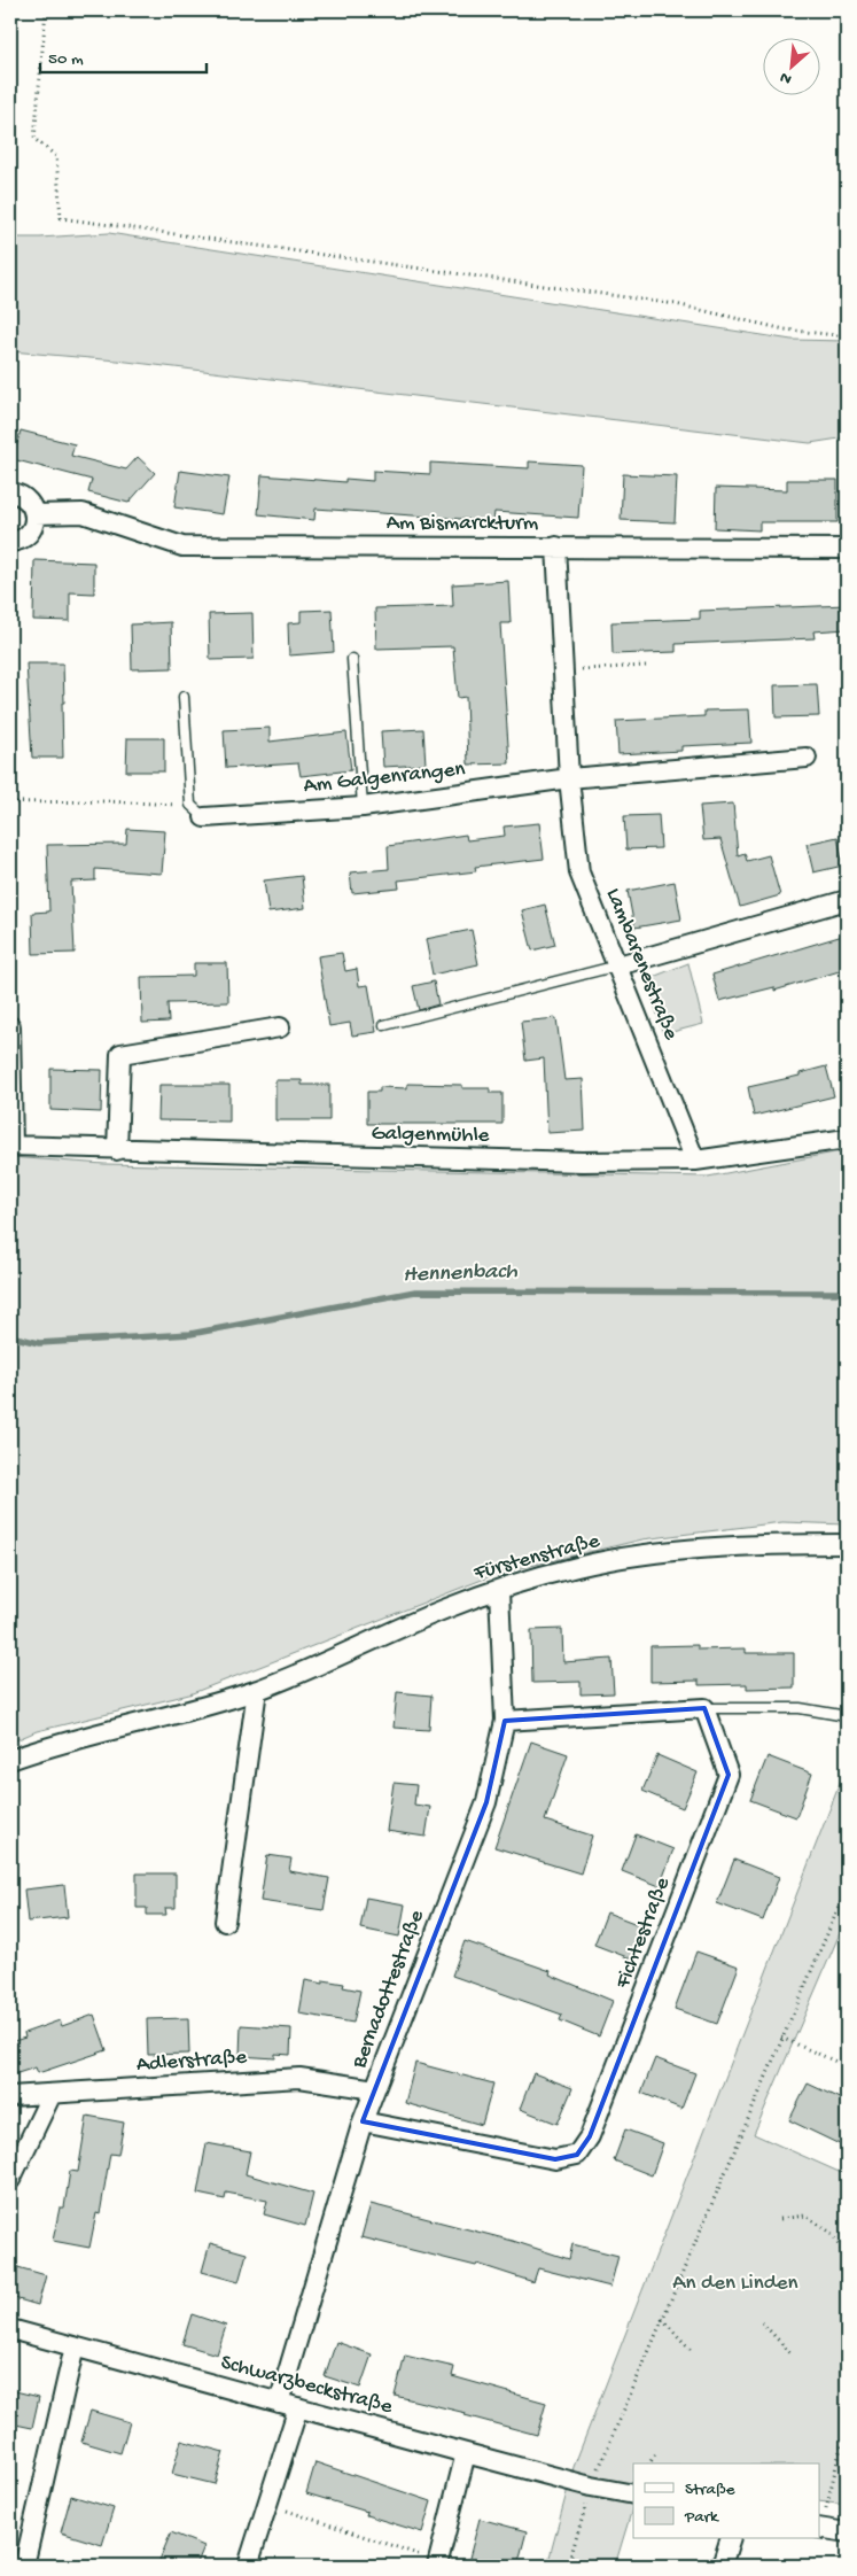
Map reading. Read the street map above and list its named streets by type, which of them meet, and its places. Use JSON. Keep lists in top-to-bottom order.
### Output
{
  "streets": {
    "street": [
      "Am Bismarckturm",
      "Am Galgenrangen",
      "Lambarenestraße",
      "Galgenmühle",
      "Fürstenstraße",
      "Fichtestraße",
      "Bernadottestraße",
      "Adlerstraße",
      "Schwarzbeckstraße"
    ]
  },
  "crossings": [
    ["Am Bismarckturm", "Lambarenestraße"],
    ["Am Galgenrangen", "Lambarenestraße"],
    ["Lambarenestraße", "Galgenmühle"],
    ["Fürstenstraße", "Bernadottestraße"],
    ["Fichtestraße", "Bernadottestraße"],
    ["Bernadottestraße", "Adlerstraße"],
    ["Bernadottestraße", "Schwarzbeckstraße"]
  ],
  "water": ["Hennenbach"],
  "parks": ["An den Linden"],
  "legend": ["Straße", "Park"],
  "scale_bar": "50 m",
  "north": "bottom left"
}
